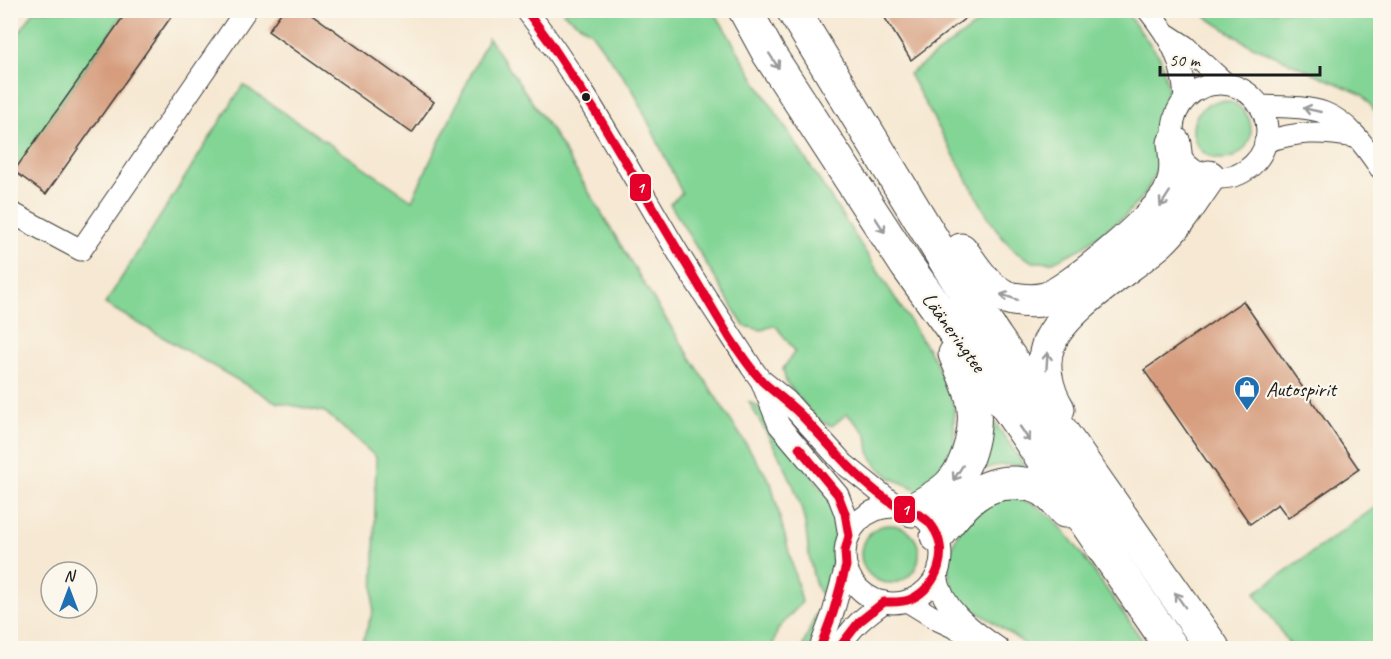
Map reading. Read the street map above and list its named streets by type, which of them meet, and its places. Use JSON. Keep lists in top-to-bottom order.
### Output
{
  "streets": {
    "highway": ["Lääneringtee"]
  },
  "places": {
    "shop": ["Autospirit"]
  },
  "lines": ["transit line 1"],
  "scale_bar": "50 m",
  "north": "top"
}
